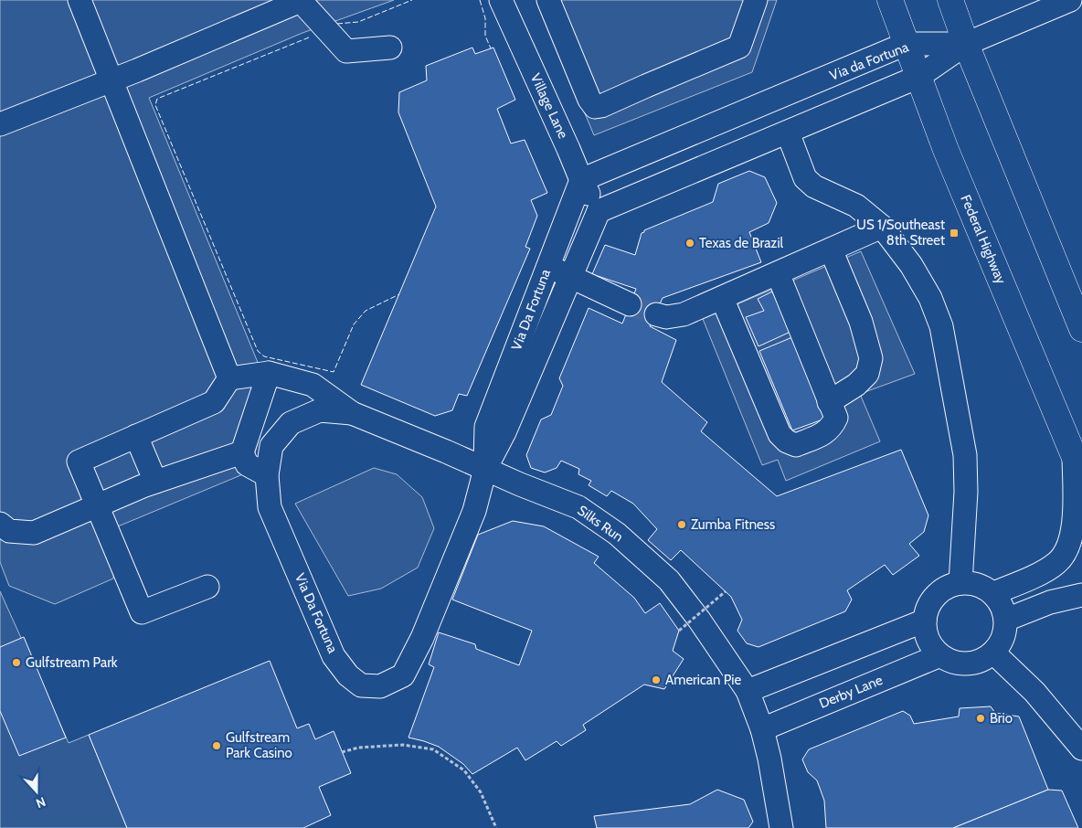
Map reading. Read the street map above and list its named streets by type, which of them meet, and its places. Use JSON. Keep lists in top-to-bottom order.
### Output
{
  "streets": {
    "main road": ["Federal Highway"],
    "street": [
      "Via da Fortuna",
      "Village Lane",
      "Via Da Fortuna",
      "Silks Run",
      "Derby Lane"
    ]
  },
  "crossings": [
    ["Via da Fortuna", "Village Lane"],
    ["Via da Fortuna", "Federal Highway"],
    ["Via da Fortuna", "Via Da Fortuna"],
    ["Village Lane", "Via Da Fortuna"],
    ["Via Da Fortuna", "Silks Run"],
    ["Silks Run", "Derby Lane"]
  ],
  "places": {
    "transit": ["US 1/Southeast 8th Street"],
    "other": [
      "Texas de Brazil",
      "Zumba Fitness",
      "Gulfstream Park",
      "American Pie",
      "Brio",
      "Gulfstream Park Casino"
    ]
  },
  "north": "bottom"
}
